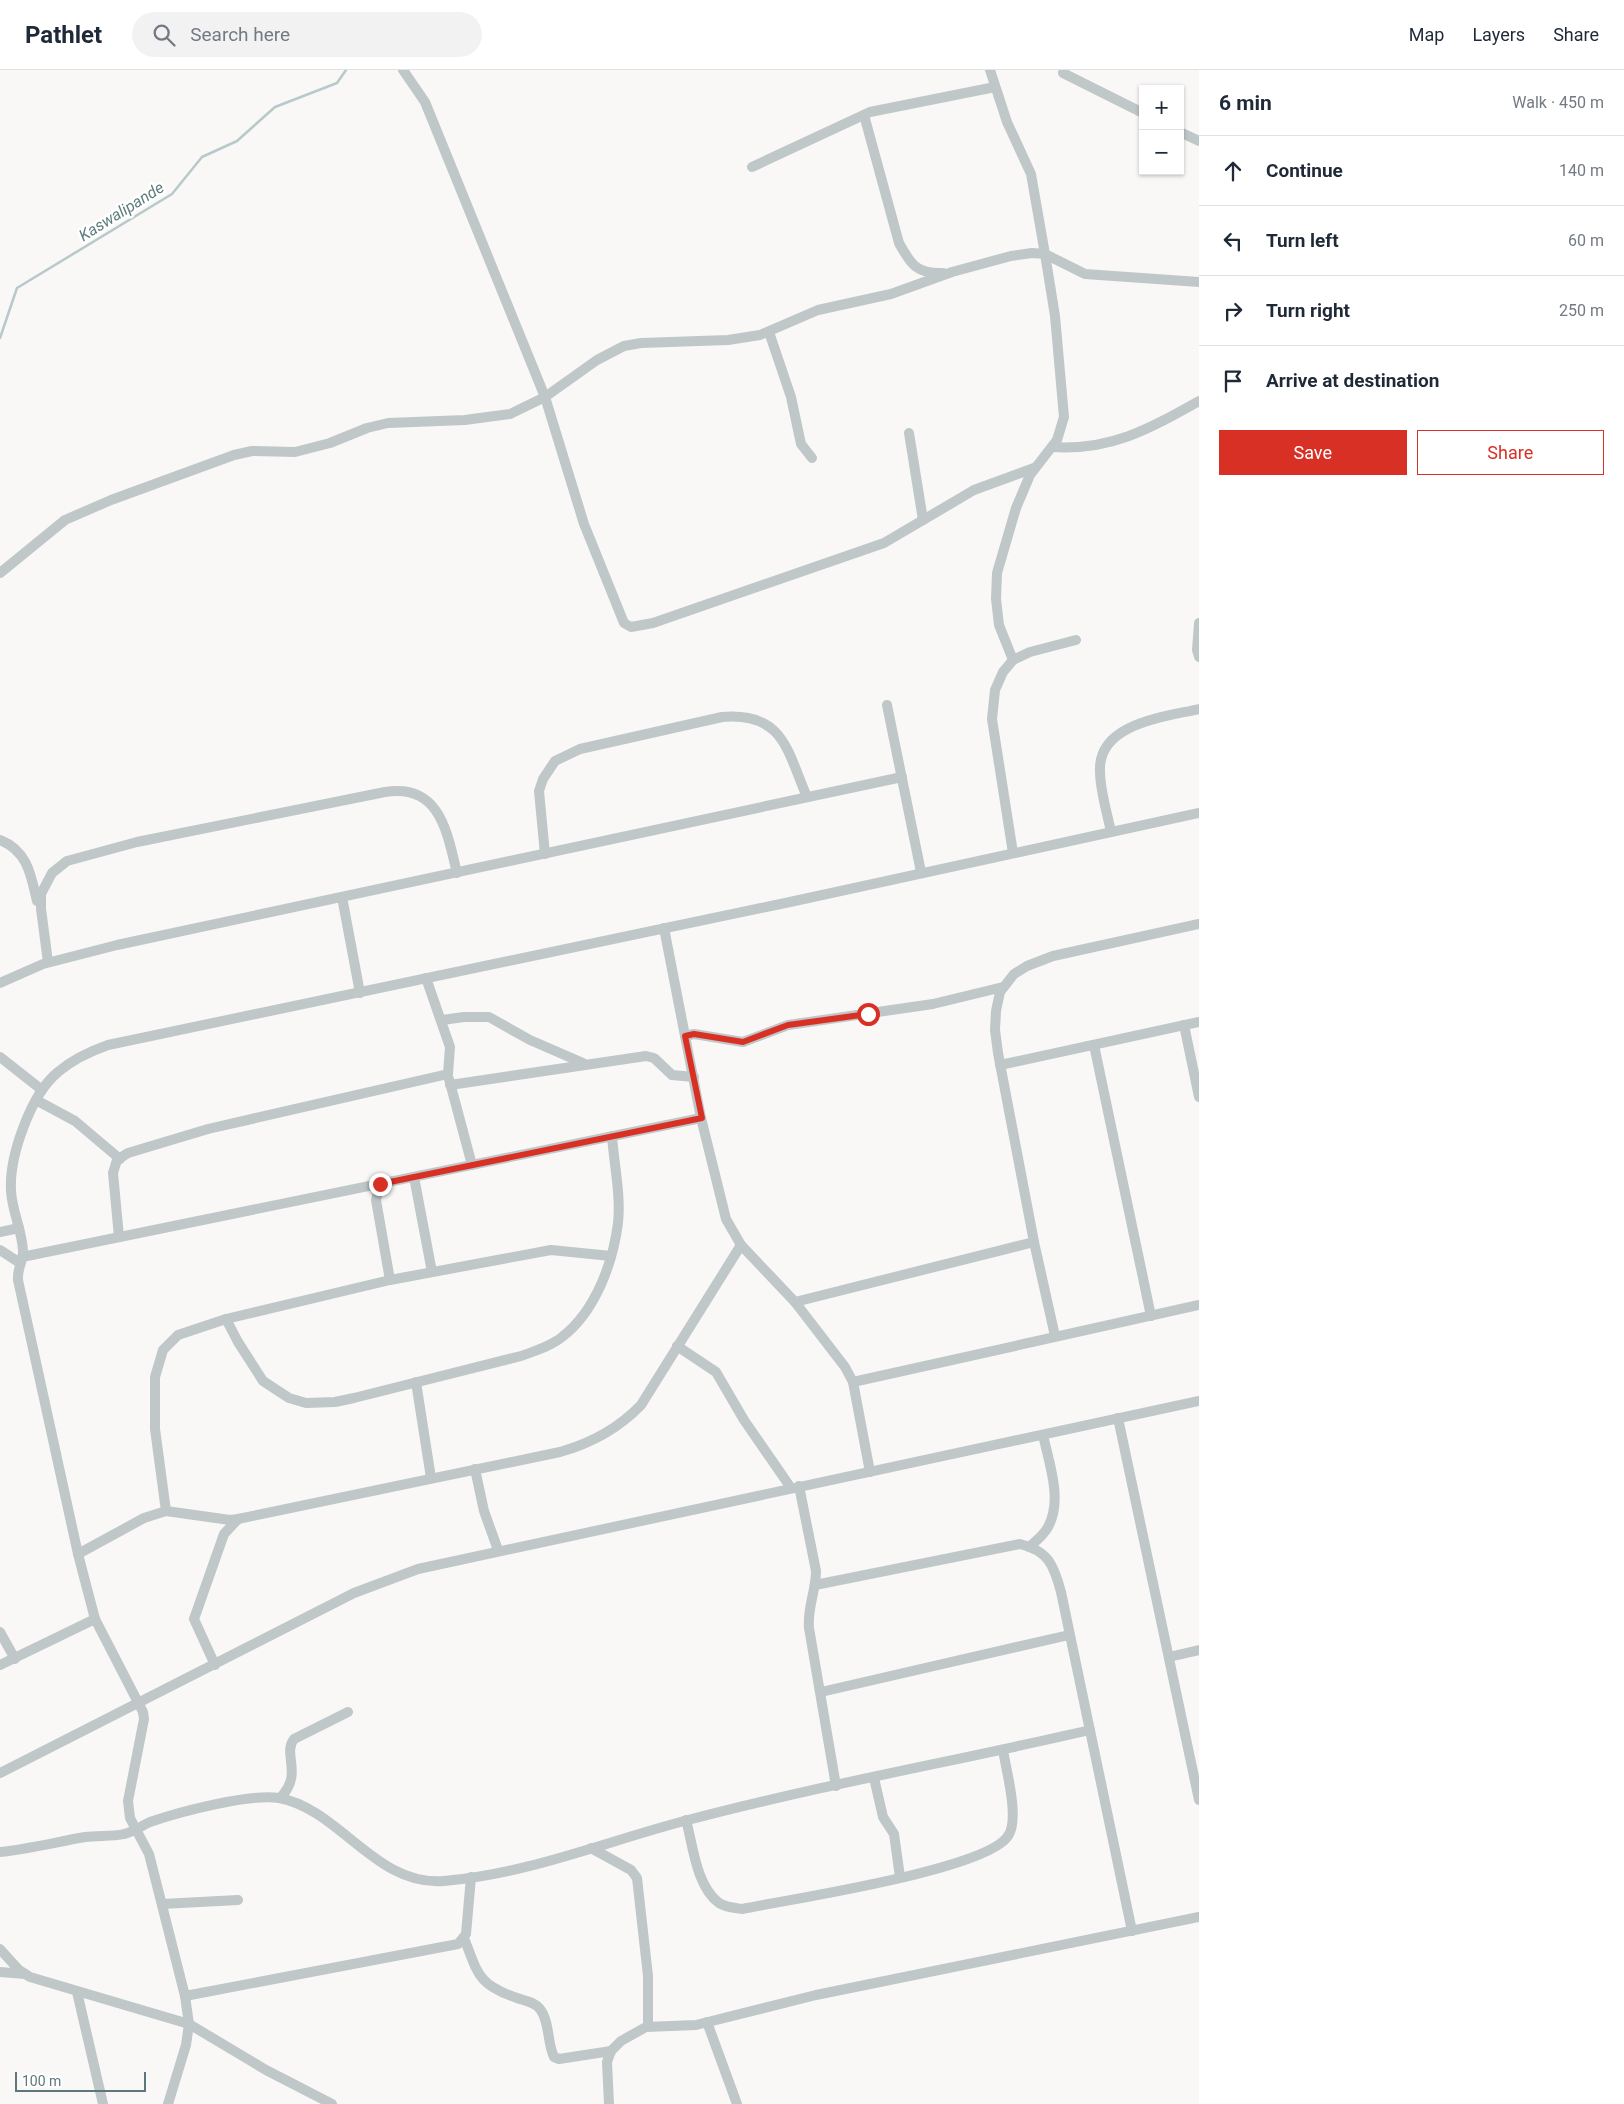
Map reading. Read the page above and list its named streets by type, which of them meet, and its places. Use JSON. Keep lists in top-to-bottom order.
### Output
{
  "water": ["Kaswalipande"],
  "scale_bar": "100 m",
  "page": {
    "header": "Pathlet",
    "search": "Search here",
    "nav": ["Map", "Layers", "Share"],
    "heading": ["6 min", "Walk · 450 m"],
    "map_buttons": ["+", "−"],
    "list": [
      ["Continue", "140 m"],
      ["Turn left", "60 m"],
      ["Turn right", "250 m"],
      "Arrive at destination"
    ],
    "buttons": ["Save", "Share"],
    "scale": "100 m"
  }
}
